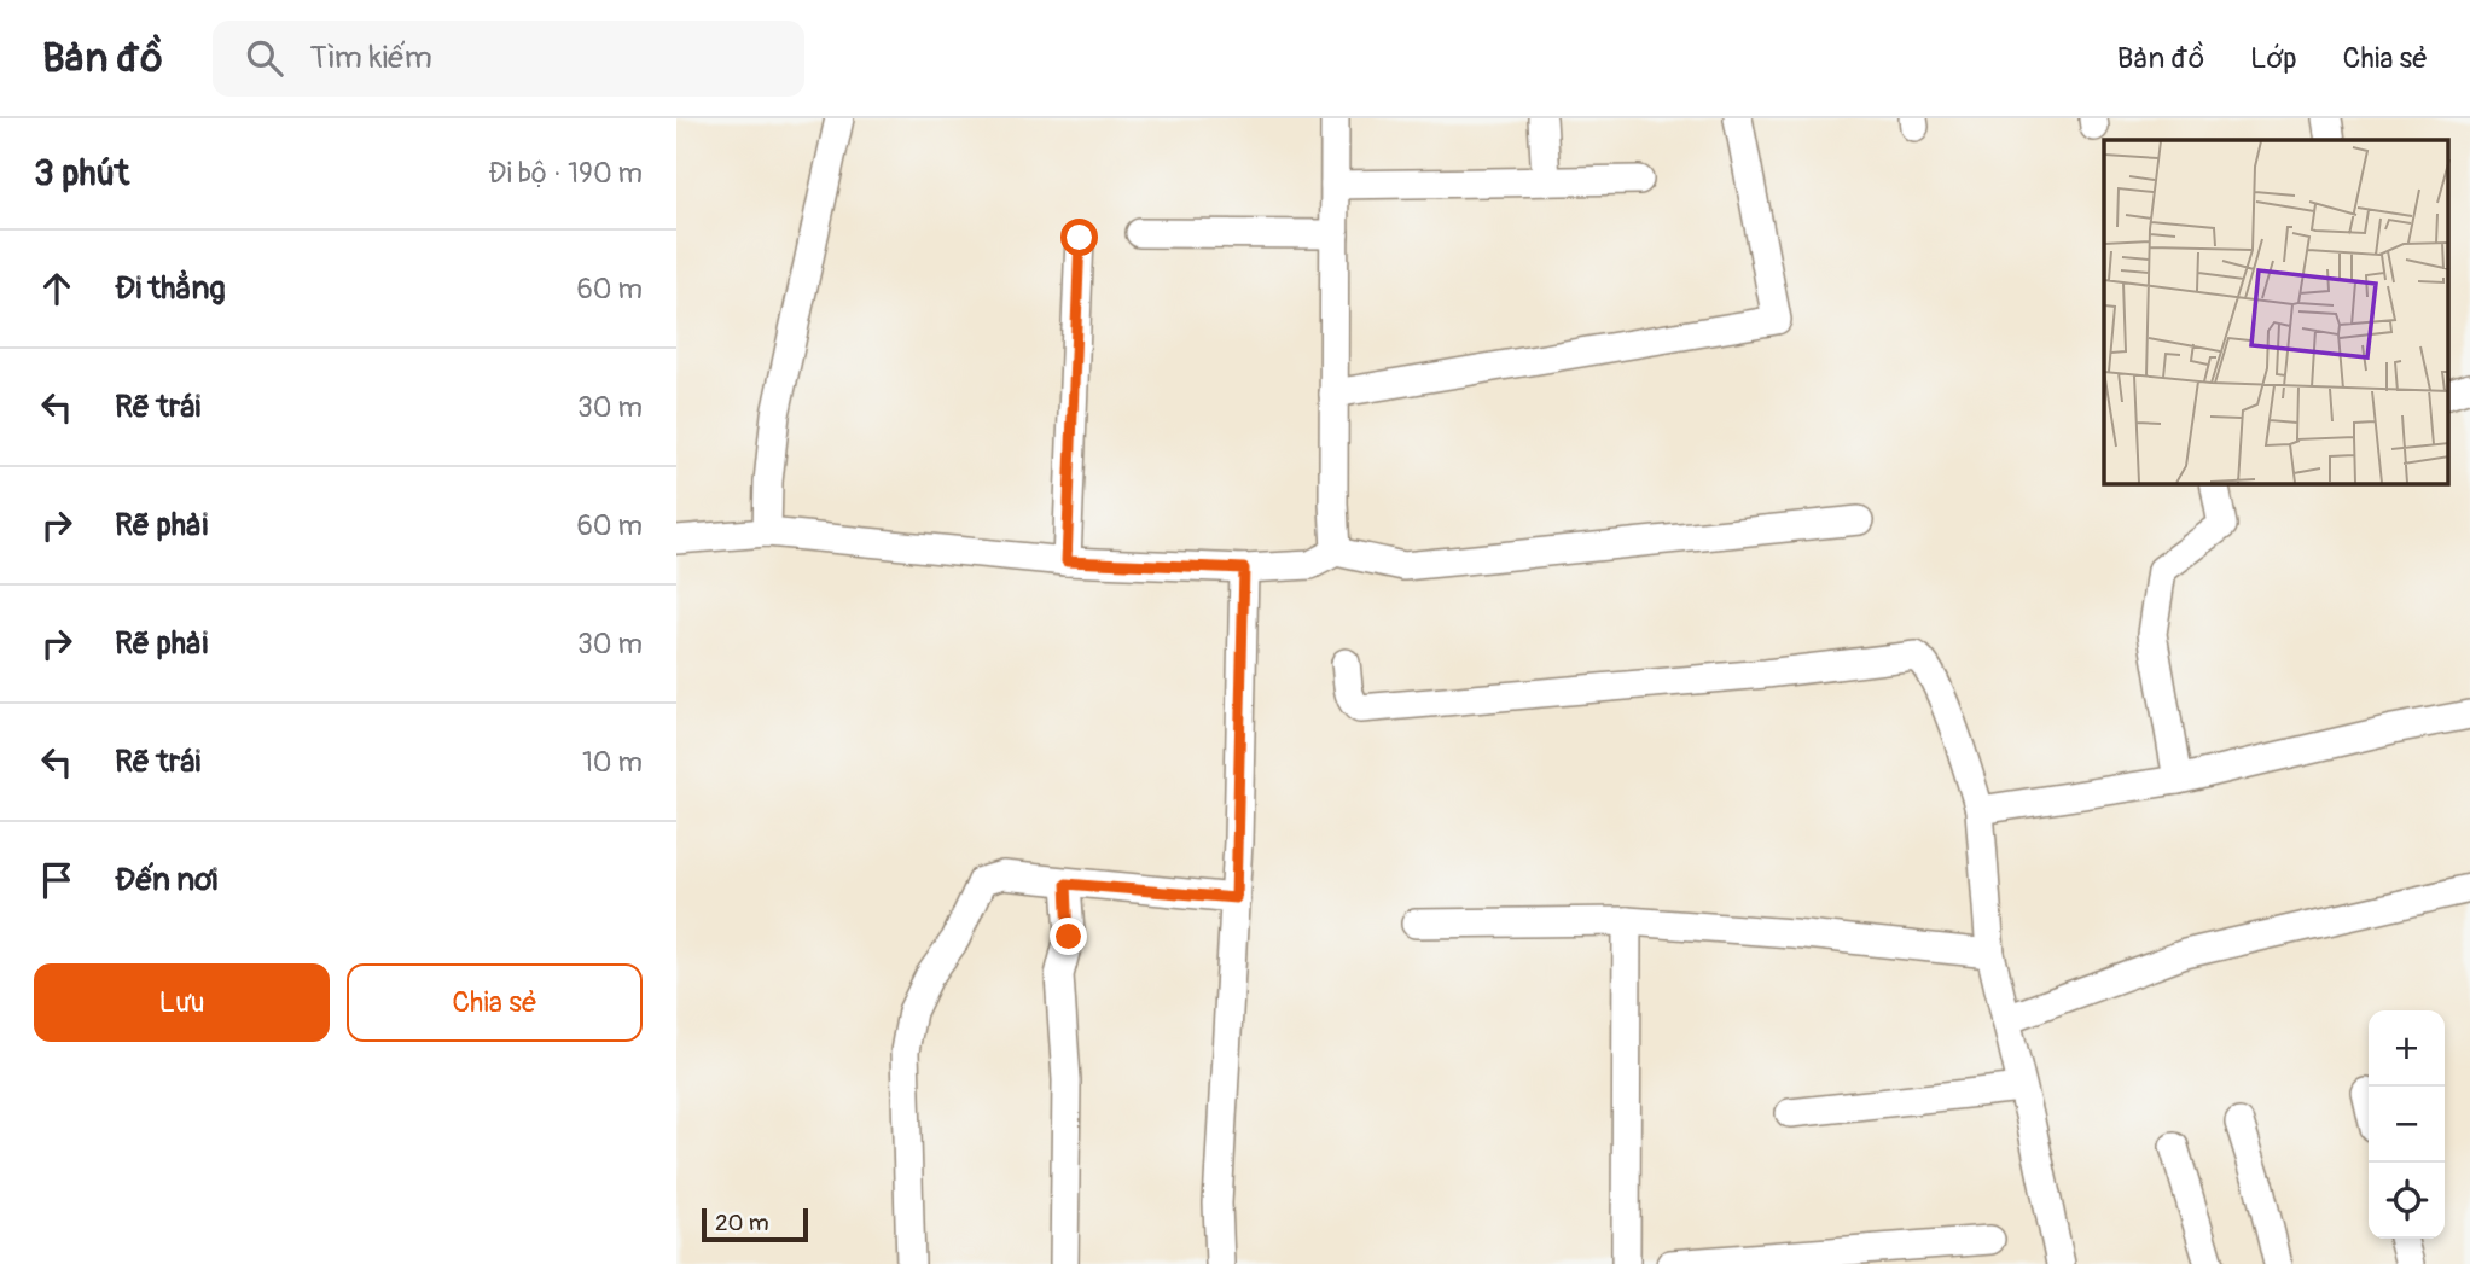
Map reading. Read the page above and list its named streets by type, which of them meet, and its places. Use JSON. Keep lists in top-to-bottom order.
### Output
{
  "scale_bar": "20 m",
  "page": {
    "header": "Bản đồ",
    "search": "Tìm kiếm",
    "nav": ["Bản đồ", "Lớp", "Chia sẻ"],
    "heading": ["3 phút", "Đi bộ · 190 m"],
    "list": [
      ["Đi thẳng", "60 m"],
      ["Rẽ trái", "30 m"],
      ["Rẽ phải", "60 m"],
      ["Rẽ phải", "30 m"],
      ["Rẽ trái", "10 m"],
      "Đến nơi"
    ],
    "buttons": ["Lưu", "Chia sẻ"],
    "map_buttons": ["+", "−"],
    "scale": "20 m"
  }
}
